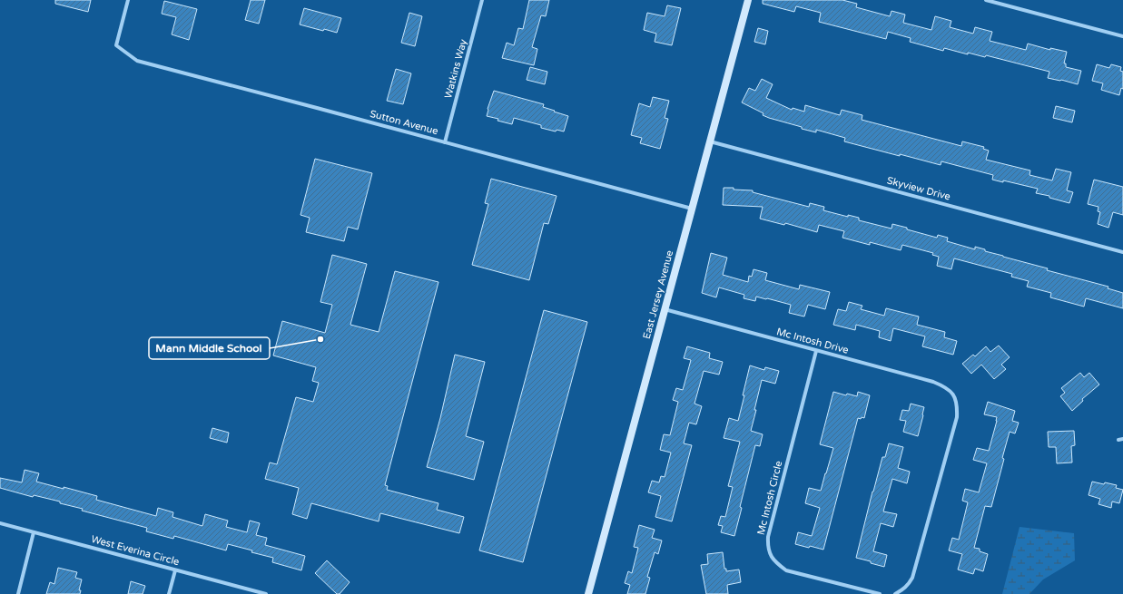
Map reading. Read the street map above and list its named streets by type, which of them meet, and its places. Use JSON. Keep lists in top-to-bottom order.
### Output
{
  "streets": {
    "street": [
      "Watkins Way",
      "Sutton Avenue",
      "Skyview Drive",
      "East Jersey Avenue",
      "Mc Intosh Drive",
      "Mc Intosh Circle",
      "West Everina Circle"
    ]
  },
  "crossings": [
    ["Watkins Way", "Sutton Avenue"],
    ["Sutton Avenue", "East Jersey Avenue"],
    ["Skyview Drive", "East Jersey Avenue"],
    ["East Jersey Avenue", "Mc Intosh Drive"],
    ["Mc Intosh Drive", "Mc Intosh Circle"]
  ],
  "places": ["Mann Middle School"]
}
